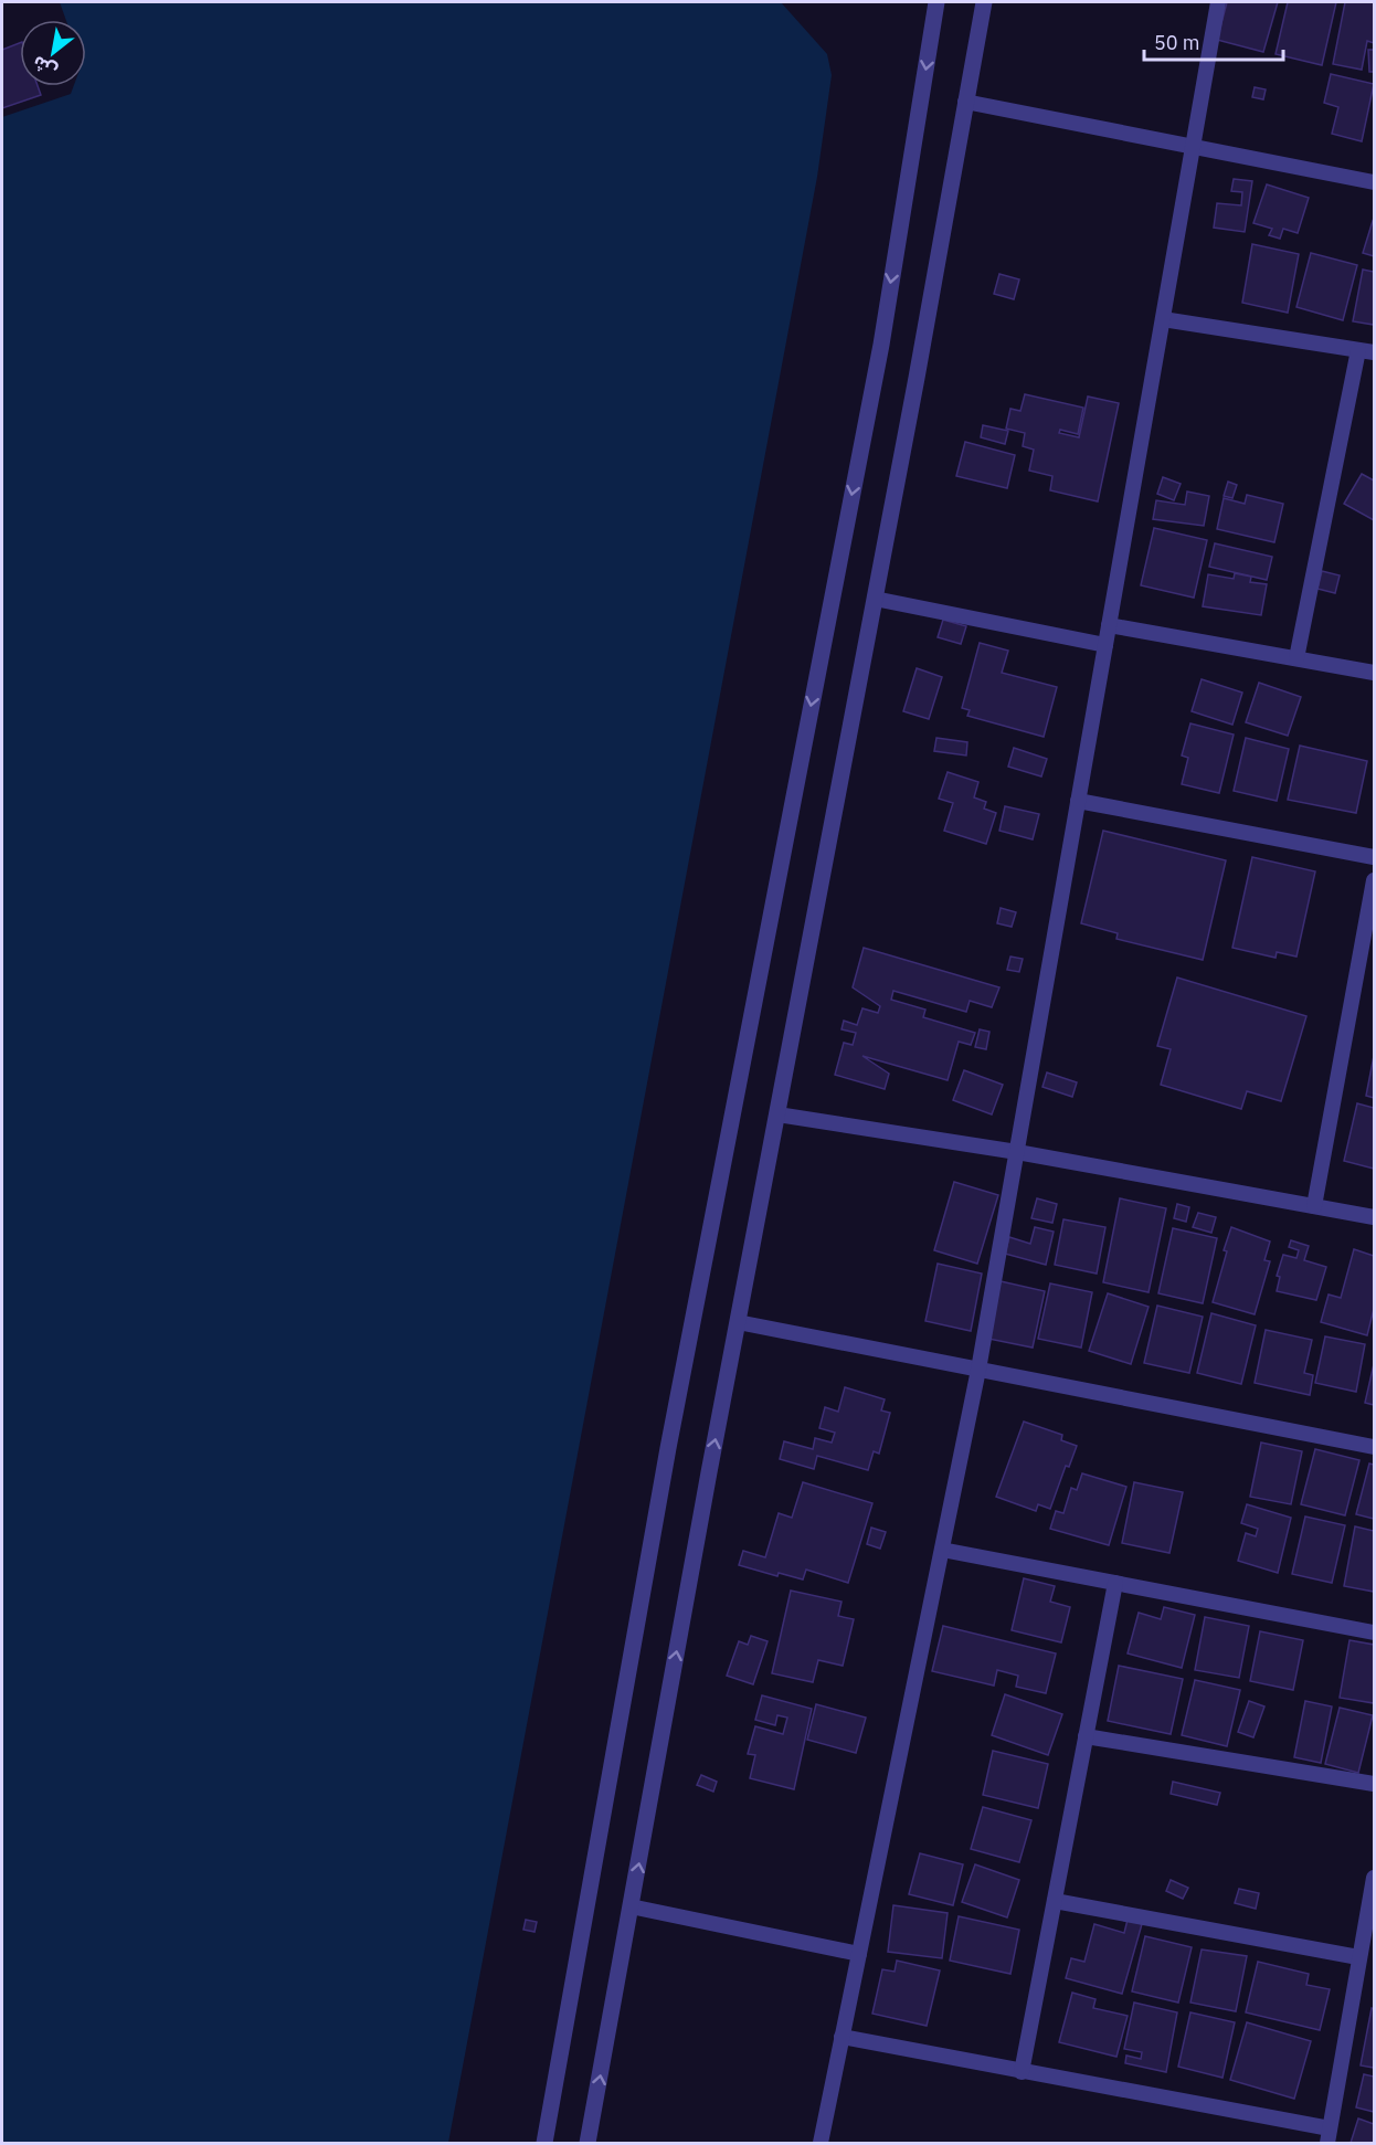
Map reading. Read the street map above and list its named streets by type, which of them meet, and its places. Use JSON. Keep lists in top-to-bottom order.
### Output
{
  "scale_bar": "50 m",
  "north": "bottom left"
}
